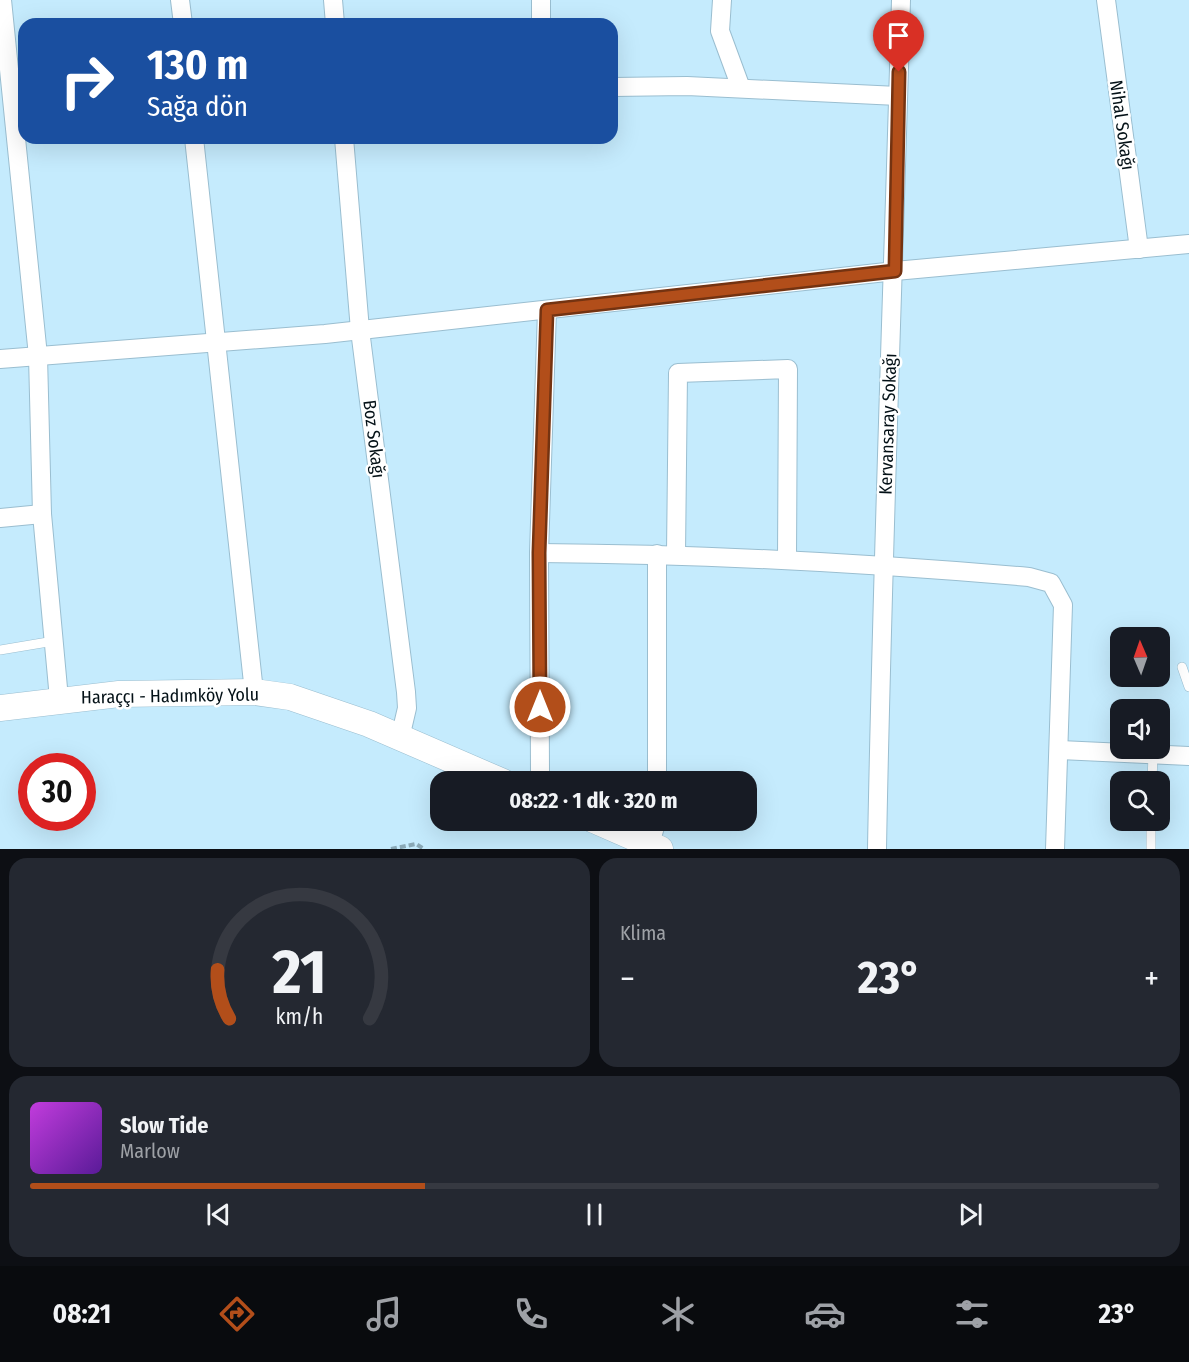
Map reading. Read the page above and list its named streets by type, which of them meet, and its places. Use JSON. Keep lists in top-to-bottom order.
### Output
{
  "streets": {
    "main road": ["Haraççı - Hadımköy Yolu"],
    "street": ["Nihal Sokağı", "Kervansaray Sokağı", "Boz Sokağı"]
  },
  "crossings": [
    ["Boz Sokağı", "Haraççı - Hadımköy Yolu"]
  ],
  "north": "top",
  "page": {
    "turn": ["130 m", "Sağa dön"],
    "limit": "30",
    "trip": "08:22 · 1 dk · 320 m",
    "tile": "Klima",
    "heat": ["−", "23°", "+"],
    "song": ["Slow Tide", "Marlow"],
    "tabs": ["08:21", "23°"],
    "gauge": ["21", "km/h"]
  }
}
